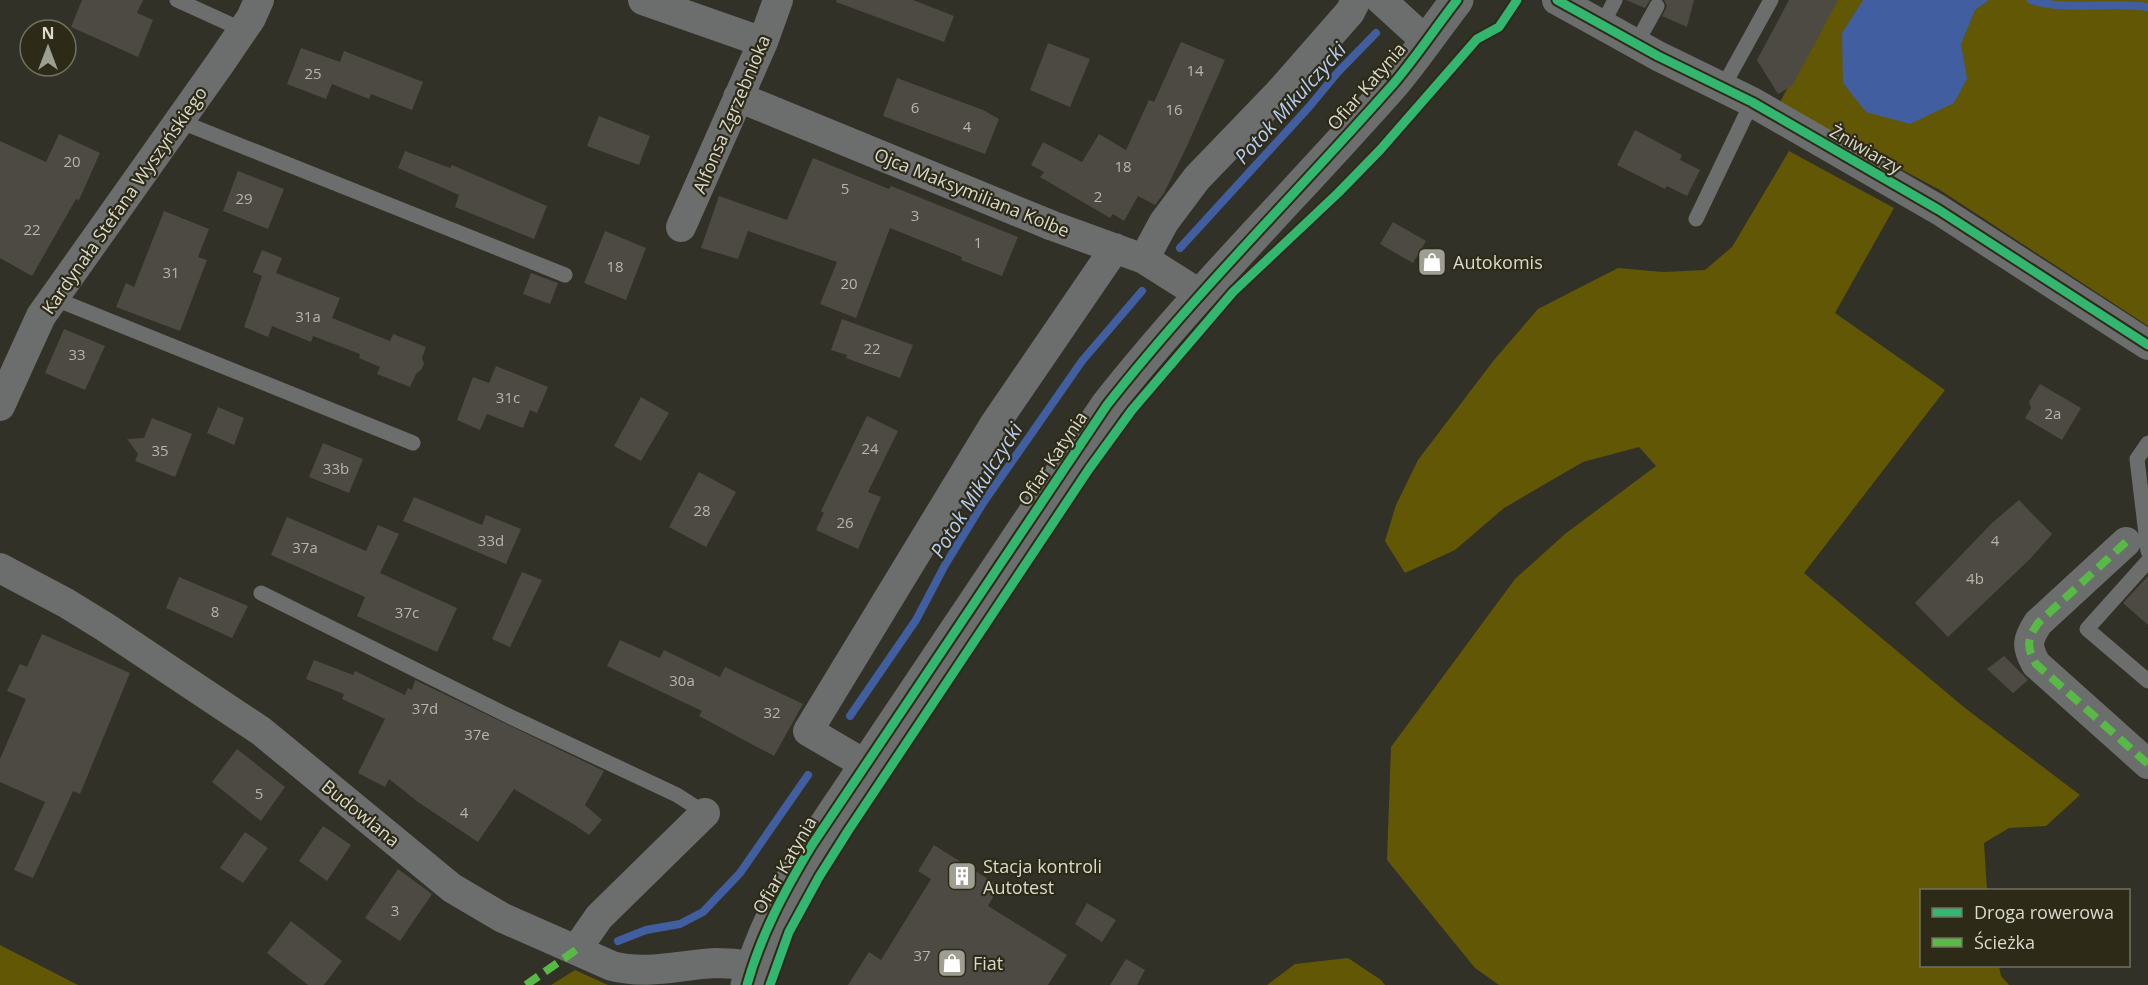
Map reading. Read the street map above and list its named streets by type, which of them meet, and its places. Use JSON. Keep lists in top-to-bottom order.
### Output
{
  "streets": {
    "street": [
      "Ofiar Katynia",
      "Alfonsa Zgrzebnioka",
      "Żniwiarzy",
      "Ojca Maksymiliana Kolbe",
      "Kardynała Stefana Wyszyńskiego",
      "Budowlana"
    ]
  },
  "crossings": [
    ["Ofiar Katynia", "Ojca Maksymiliana Kolbe"],
    ["Ofiar Katynia", "Budowlana"],
    ["Alfonsa Zgrzebnioka", "Ojca Maksymiliana Kolbe"]
  ],
  "water": ["Potok Mikulczycki"],
  "places": {
    "shop": ["Autokomis", "Fiat"],
    "building": ["Stacja kontroli Autotest"]
  },
  "house_numbers": [
    "14",
    "25",
    "6",
    "16",
    "4",
    "20",
    "18",
    "5",
    "2",
    "29",
    "3",
    "22",
    "1",
    "18",
    "31",
    "20",
    "31a",
    "22",
    "33",
    "31c",
    "2a",
    "24",
    "35",
    "33b",
    "28",
    "26",
    "33d",
    "4",
    "37a",
    "4b",
    "8",
    "37c",
    "30a",
    "37d",
    "32",
    "37e",
    "5",
    "4",
    "3",
    "37"
  ],
  "legend": ["Droga rowerowa", "Ścieżka"],
  "north": "top"
}
